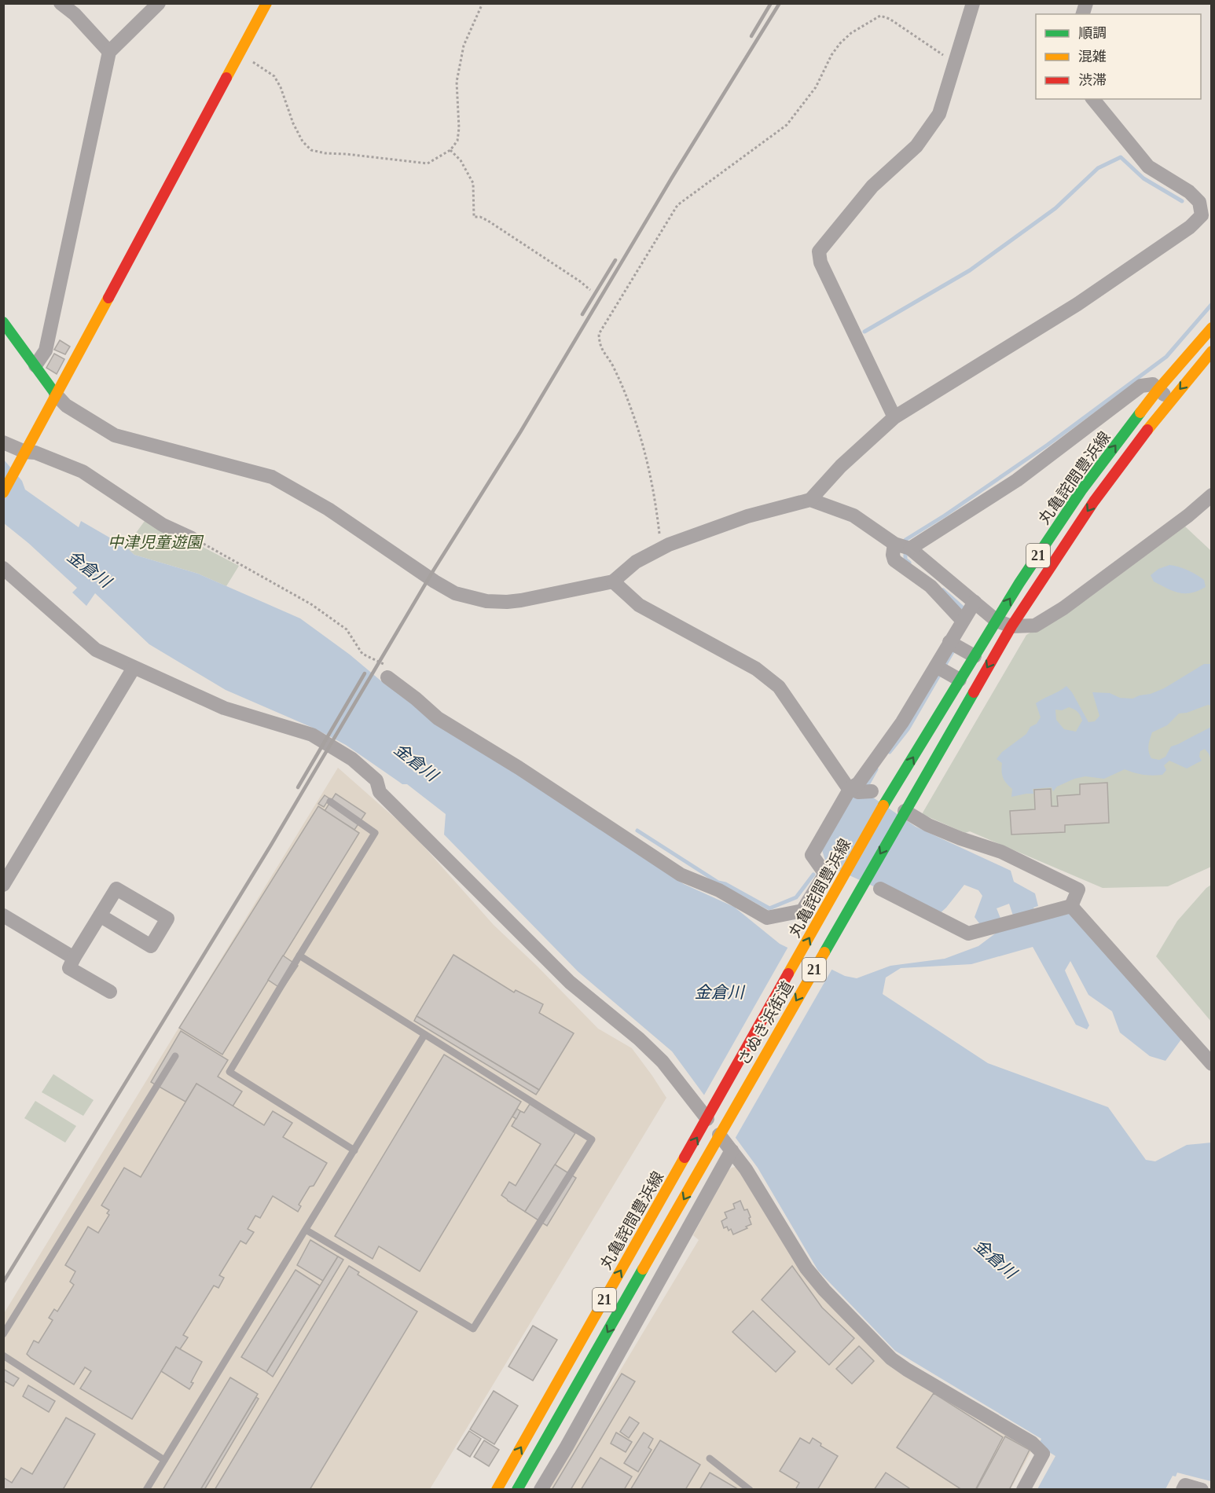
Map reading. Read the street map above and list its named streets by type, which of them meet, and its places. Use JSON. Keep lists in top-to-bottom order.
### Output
{
  "streets": {
    "main road": ["丸亀詫間豊浜線", "21", "さぬき浜街道"]
  },
  "crossings": [
    ["丸亀詫間豊浜線", "さぬき浜街道"],
    ["21", "さぬき浜街道"]
  ],
  "one_way": ["さぬき浜街道"],
  "water": ["金倉川"],
  "parks": ["中津児童遊園"],
  "legend": ["順調", "混雑", "渋滞"]
}
